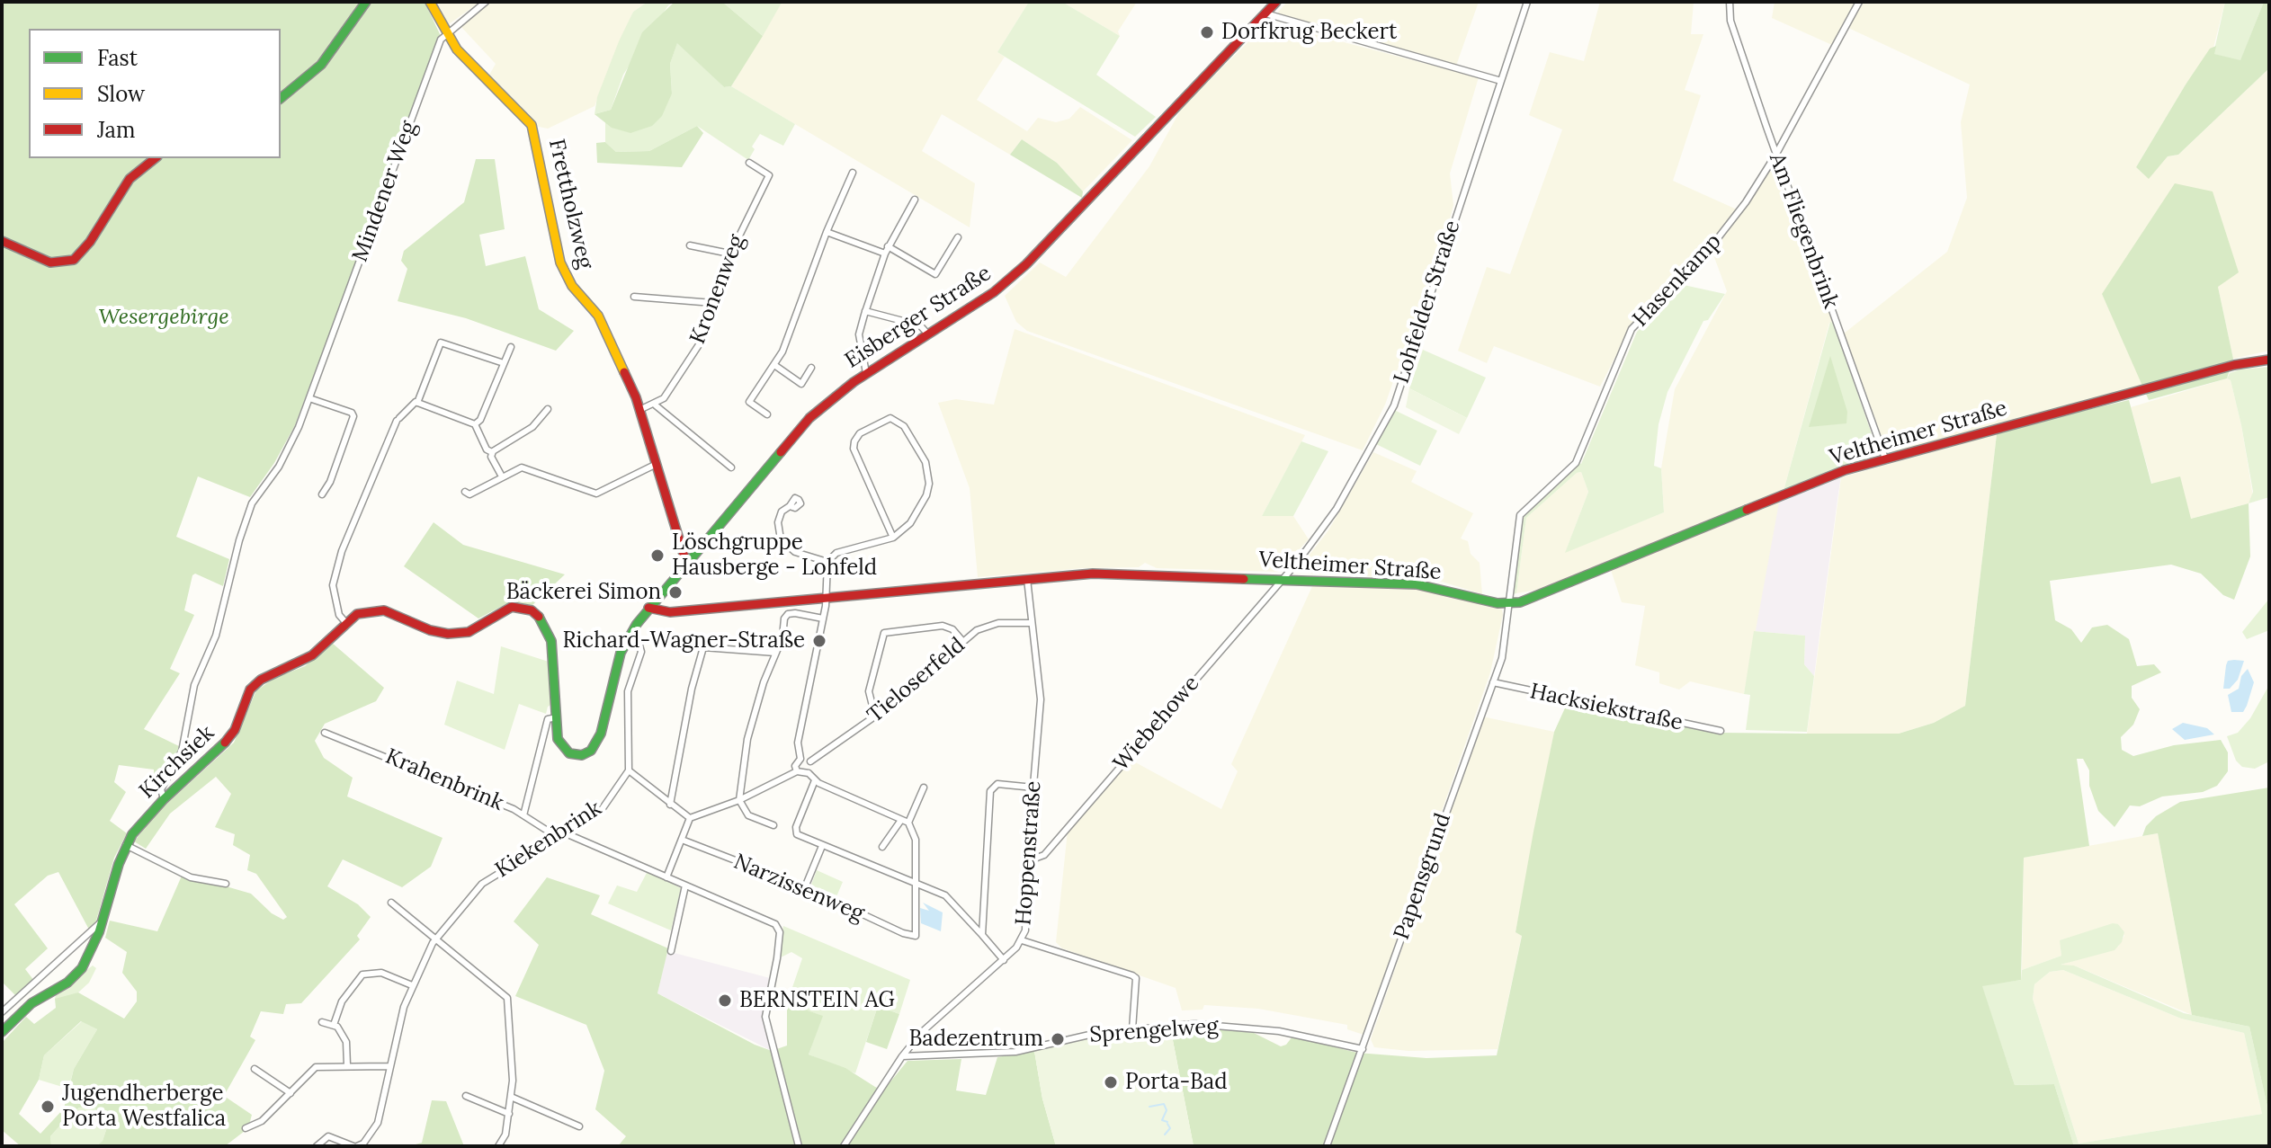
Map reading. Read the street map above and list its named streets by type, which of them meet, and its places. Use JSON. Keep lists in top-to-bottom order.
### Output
{
  "streets": {
    "main road": [
      "Frettholzweg",
      "Eisberger Straße",
      "Veltheimer Straße",
      "Kirchsiek"
    ],
    "street": [
      "Mindener Weg",
      "Am Fliegenbrink",
      "Hasenkamp",
      "Kronenweg",
      "Lohfelder Straße",
      "Tieloserfeld",
      "Hacksiekstraße",
      "Wiebehowe",
      "Krahenbrink",
      "Kiekenbrink",
      "Hoppenstraße",
      "Papensgrund",
      "Narzissenweg",
      "Sprengelweg"
    ]
  },
  "crossings": [
    ["Mindener Weg", "Frettholzweg"],
    ["Mindener Weg", "Kirchsiek"],
    ["Frettholzweg", "Eisberger Straße"],
    ["Am Fliegenbrink", "Hasenkamp"],
    ["Am Fliegenbrink", "Veltheimer Straße"],
    ["Hasenkamp", "Veltheimer Straße"],
    ["Hasenkamp", "Papensgrund"],
    ["Lohfelder Straße", "Veltheimer Straße"],
    ["Lohfelder Straße", "Wiebehowe"],
    ["Eisberger Straße", "Veltheimer Straße"],
    ["Eisberger Straße", "Kirchsiek"],
    ["Veltheimer Straße", "Wiebehowe"],
    ["Veltheimer Straße", "Kirchsiek"],
    ["Veltheimer Straße", "Hoppenstraße"],
    ["Veltheimer Straße", "Papensgrund"],
    ["Tieloserfeld", "Hoppenstraße"],
    ["Hacksiekstraße", "Papensgrund"],
    ["Wiebehowe", "Hoppenstraße"],
    ["Krahenbrink", "Kiekenbrink"],
    ["Hoppenstraße", "Sprengelweg"],
    ["Papensgrund", "Sprengelweg"]
  ],
  "parks": ["Wesergebirge"],
  "places": [
    "Dorfkrug Beckert",
    "Löschgruppe Hausberge - Lohfeld",
    "Bäckerei Simon",
    "Richard-Wagner-Straße",
    "BERNSTEIN AG",
    "Badezentrum",
    "Porta-Bad",
    "Jugendherberge Porta Westfalica"
  ],
  "legend": ["Fast", "Slow", "Jam"]
}
